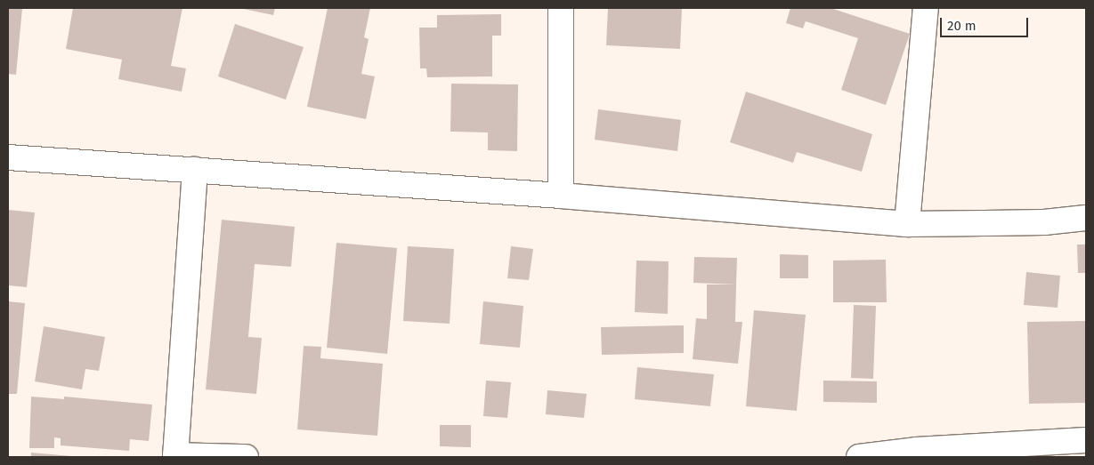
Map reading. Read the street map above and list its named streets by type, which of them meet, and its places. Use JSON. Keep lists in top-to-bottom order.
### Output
{
  "scale_bar": "20 m"
}
